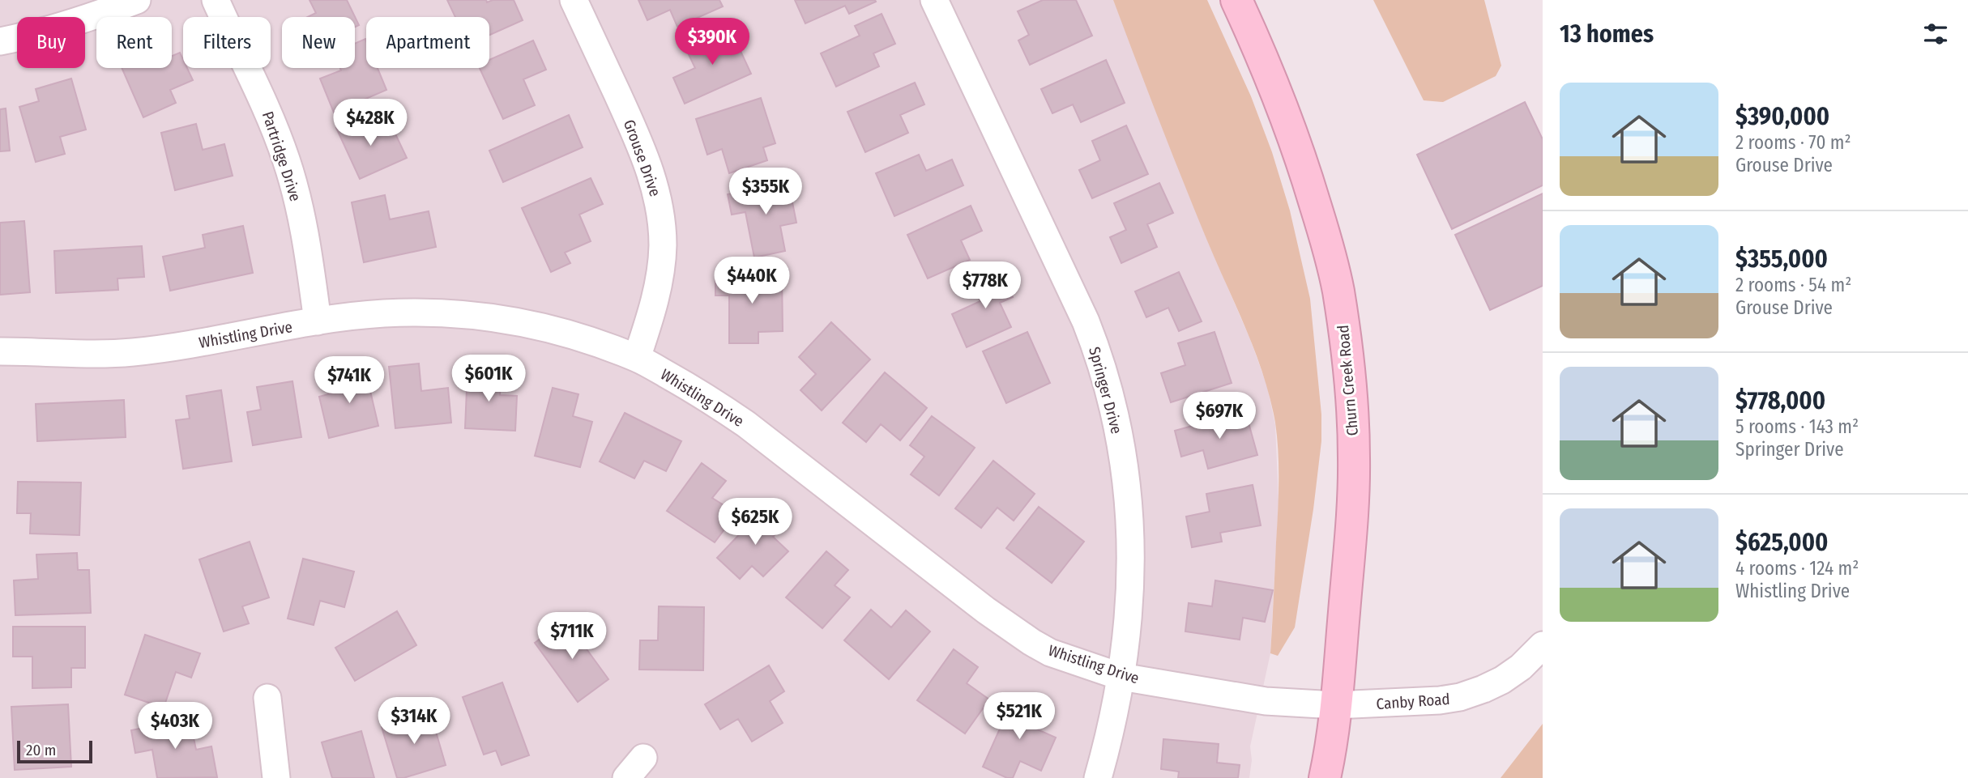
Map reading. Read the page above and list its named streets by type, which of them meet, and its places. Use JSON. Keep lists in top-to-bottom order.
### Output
{
  "streets": {
    "main road": ["Churn Creek Road"],
    "street": [
      "Partridge Drive",
      "Grouse Drive",
      "Whistling Drive",
      "Springer Drive",
      "Canby Road"
    ]
  },
  "crossings": [
    ["Partridge Drive", "Whistling Drive"],
    ["Grouse Drive", "Whistling Drive"],
    ["Whistling Drive", "Churn Creek Road"],
    ["Whistling Drive", "Springer Drive"],
    ["Whistling Drive", "Canby Road"],
    ["Churn Creek Road", "Canby Road"]
  ],
  "scale_bar": "20 m",
  "page": {
    "heading": "13 homes",
    "chip": [
      "Buy",
      "Rent",
      "Filters",
      "New",
      "Apartment"
    ],
    "price": [
      "$390K",
      "$428K",
      "$355K",
      "$440K",
      "$778K",
      "$601K",
      "$741K",
      "$697K",
      "$625K",
      "$711K",
      "$521K",
      "$314K",
      "$403K"
    ],
    "list": [
      {
        "name": "$390,000",
        "note": "2 rooms · 70 m² · Grouse Drive"
      },
      {
        "name": "$355,000",
        "note": "2 rooms · 54 m² · Grouse Drive"
      },
      {
        "name": "$778,000",
        "note": "5 rooms · 143 m² · Springer Drive"
      },
      {
        "name": "$625,000",
        "note": "4 rooms · 124 m² · Whistling Drive"
      }
    ],
    "scale": "20 m"
  }
}
